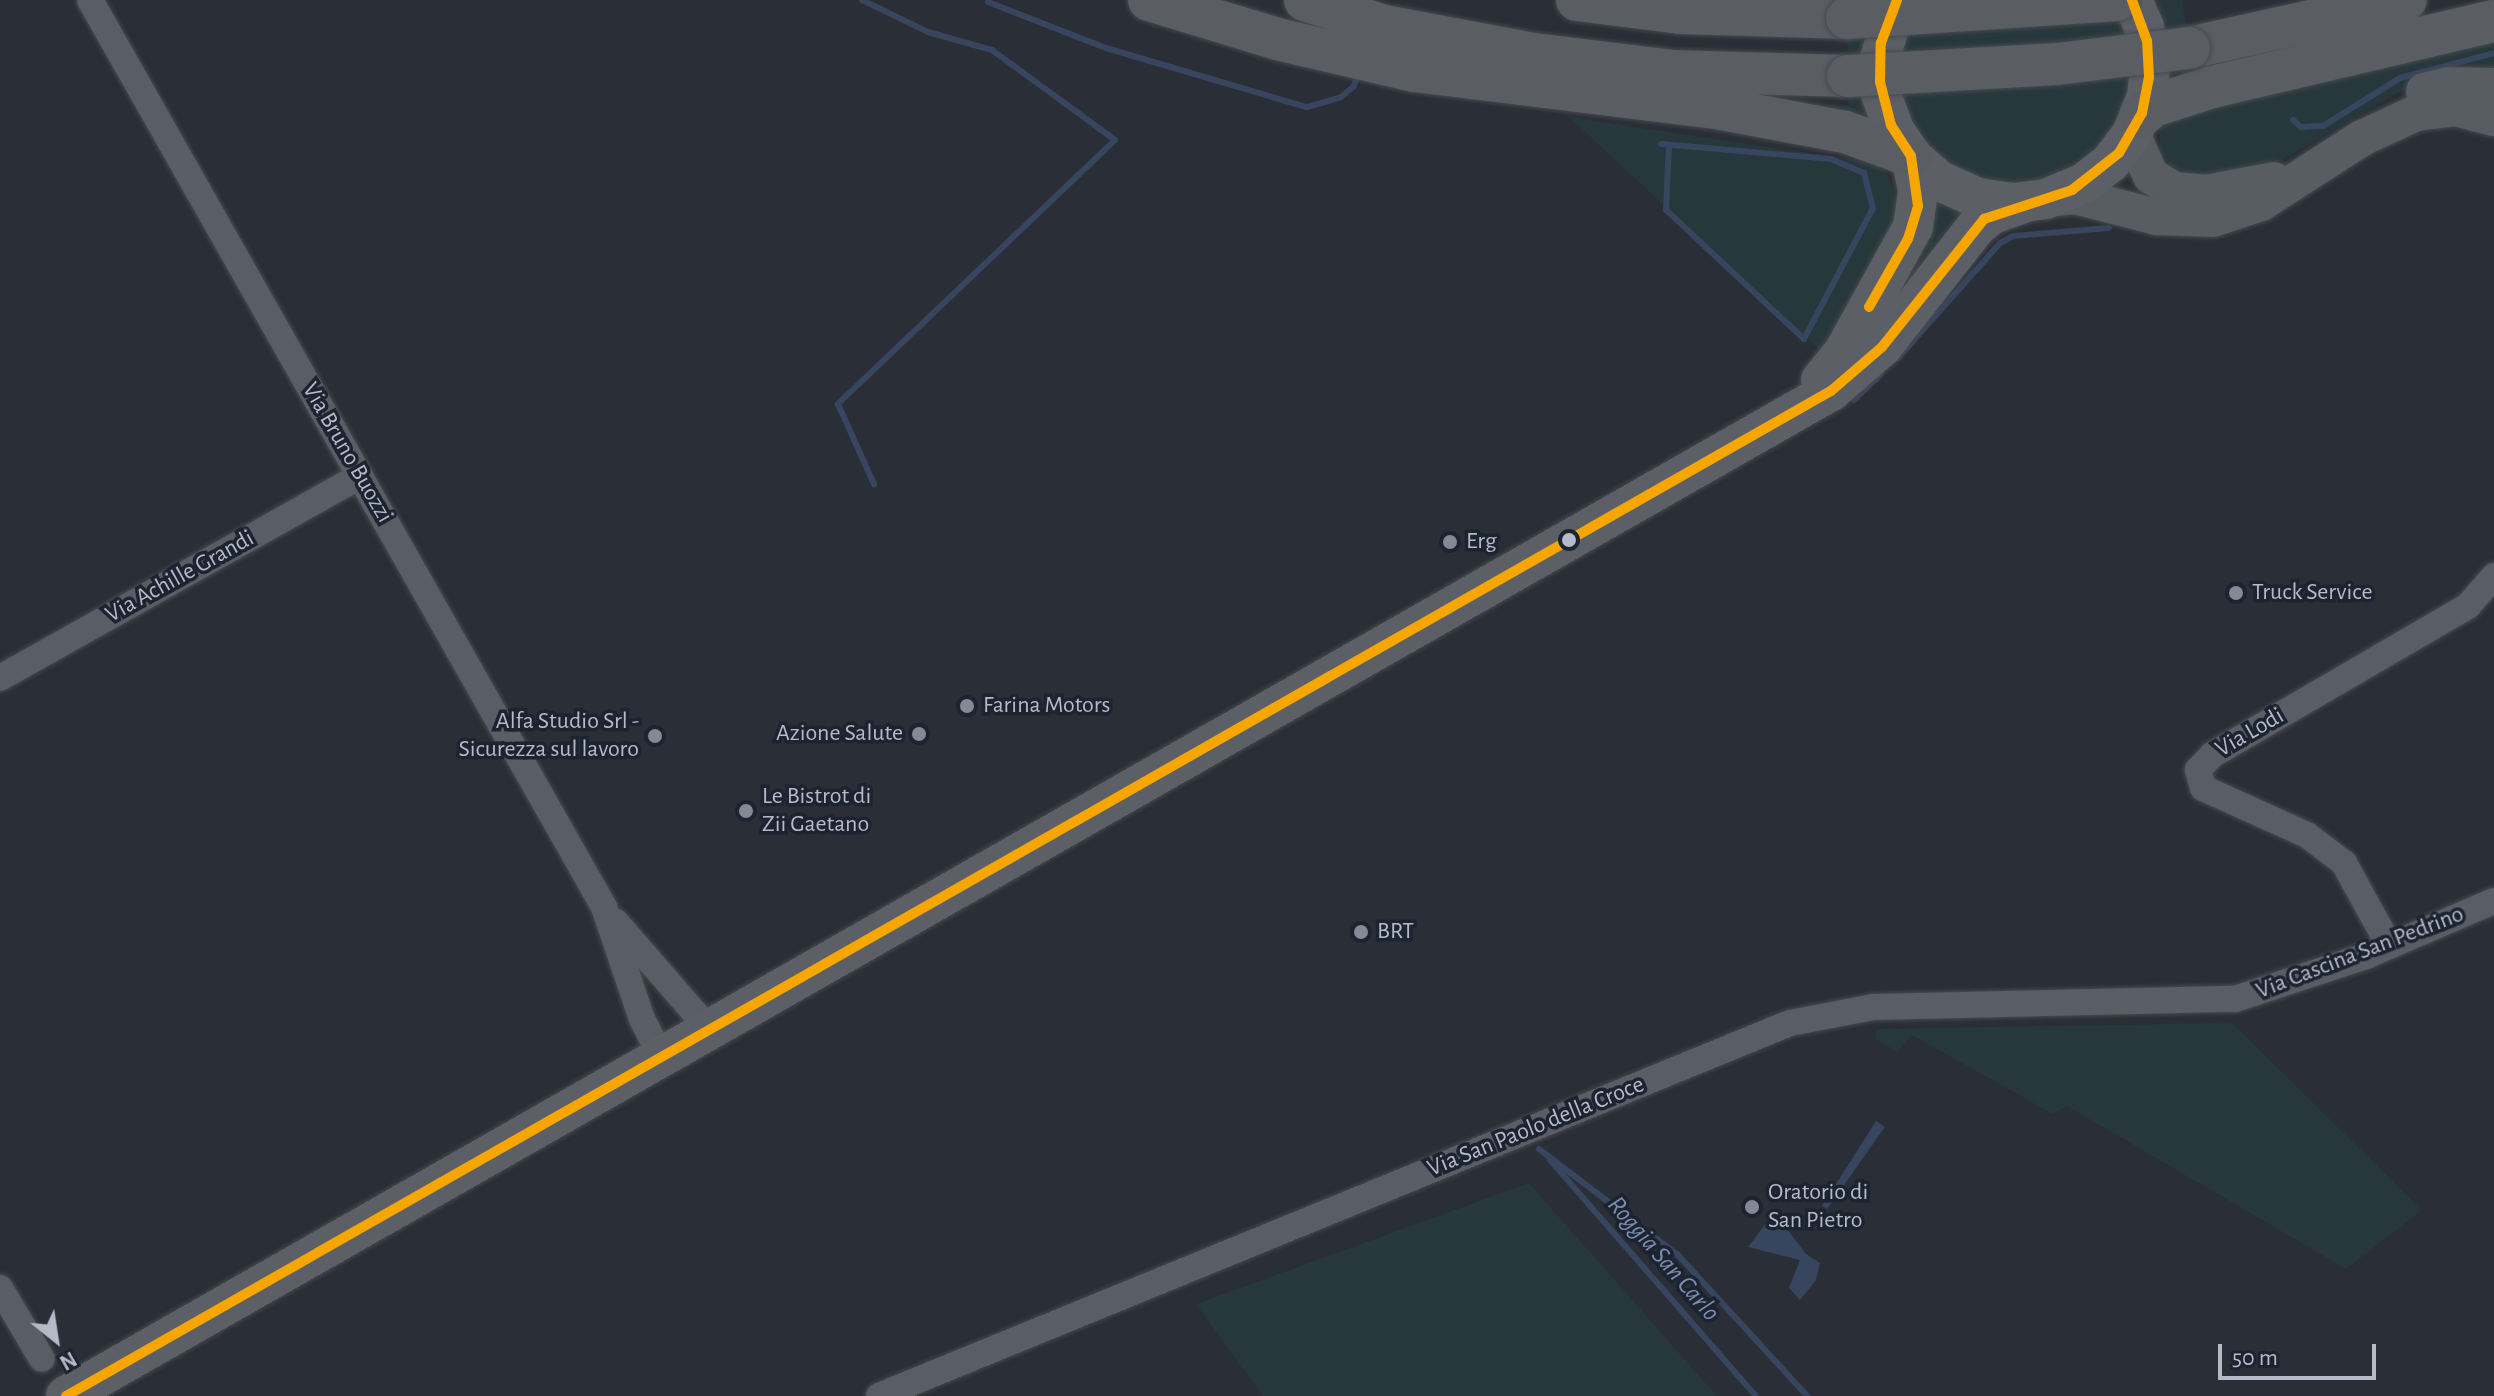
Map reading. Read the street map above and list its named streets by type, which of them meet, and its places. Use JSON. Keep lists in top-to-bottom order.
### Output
{
  "streets": {
    "street": [
      "Via Bruno Buozzi",
      "Via Achille Grandi",
      "Via Lodi",
      "Via Cascina San Pedrino",
      "Via San Paolo della Croce"
    ]
  },
  "crossings": [
    ["Via Bruno Buozzi", "Via Achille Grandi"],
    ["Via Lodi", "Via Cascina San Pedrino"],
    ["Via Cascina San Pedrino", "Via San Paolo della Croce"]
  ],
  "water": ["Roggia San Carlo"],
  "places": [
    "Erg",
    "Truck Service",
    "Farina Motors",
    "Azione Salute",
    "Alfa Studio Srl - Sicurezza sul lavoro",
    "Le Bistrot di Zii Gaetano",
    "BRT",
    "Oratorio di San Pietro"
  ],
  "scale_bar": "50 m",
  "north": "bottom right"
}
